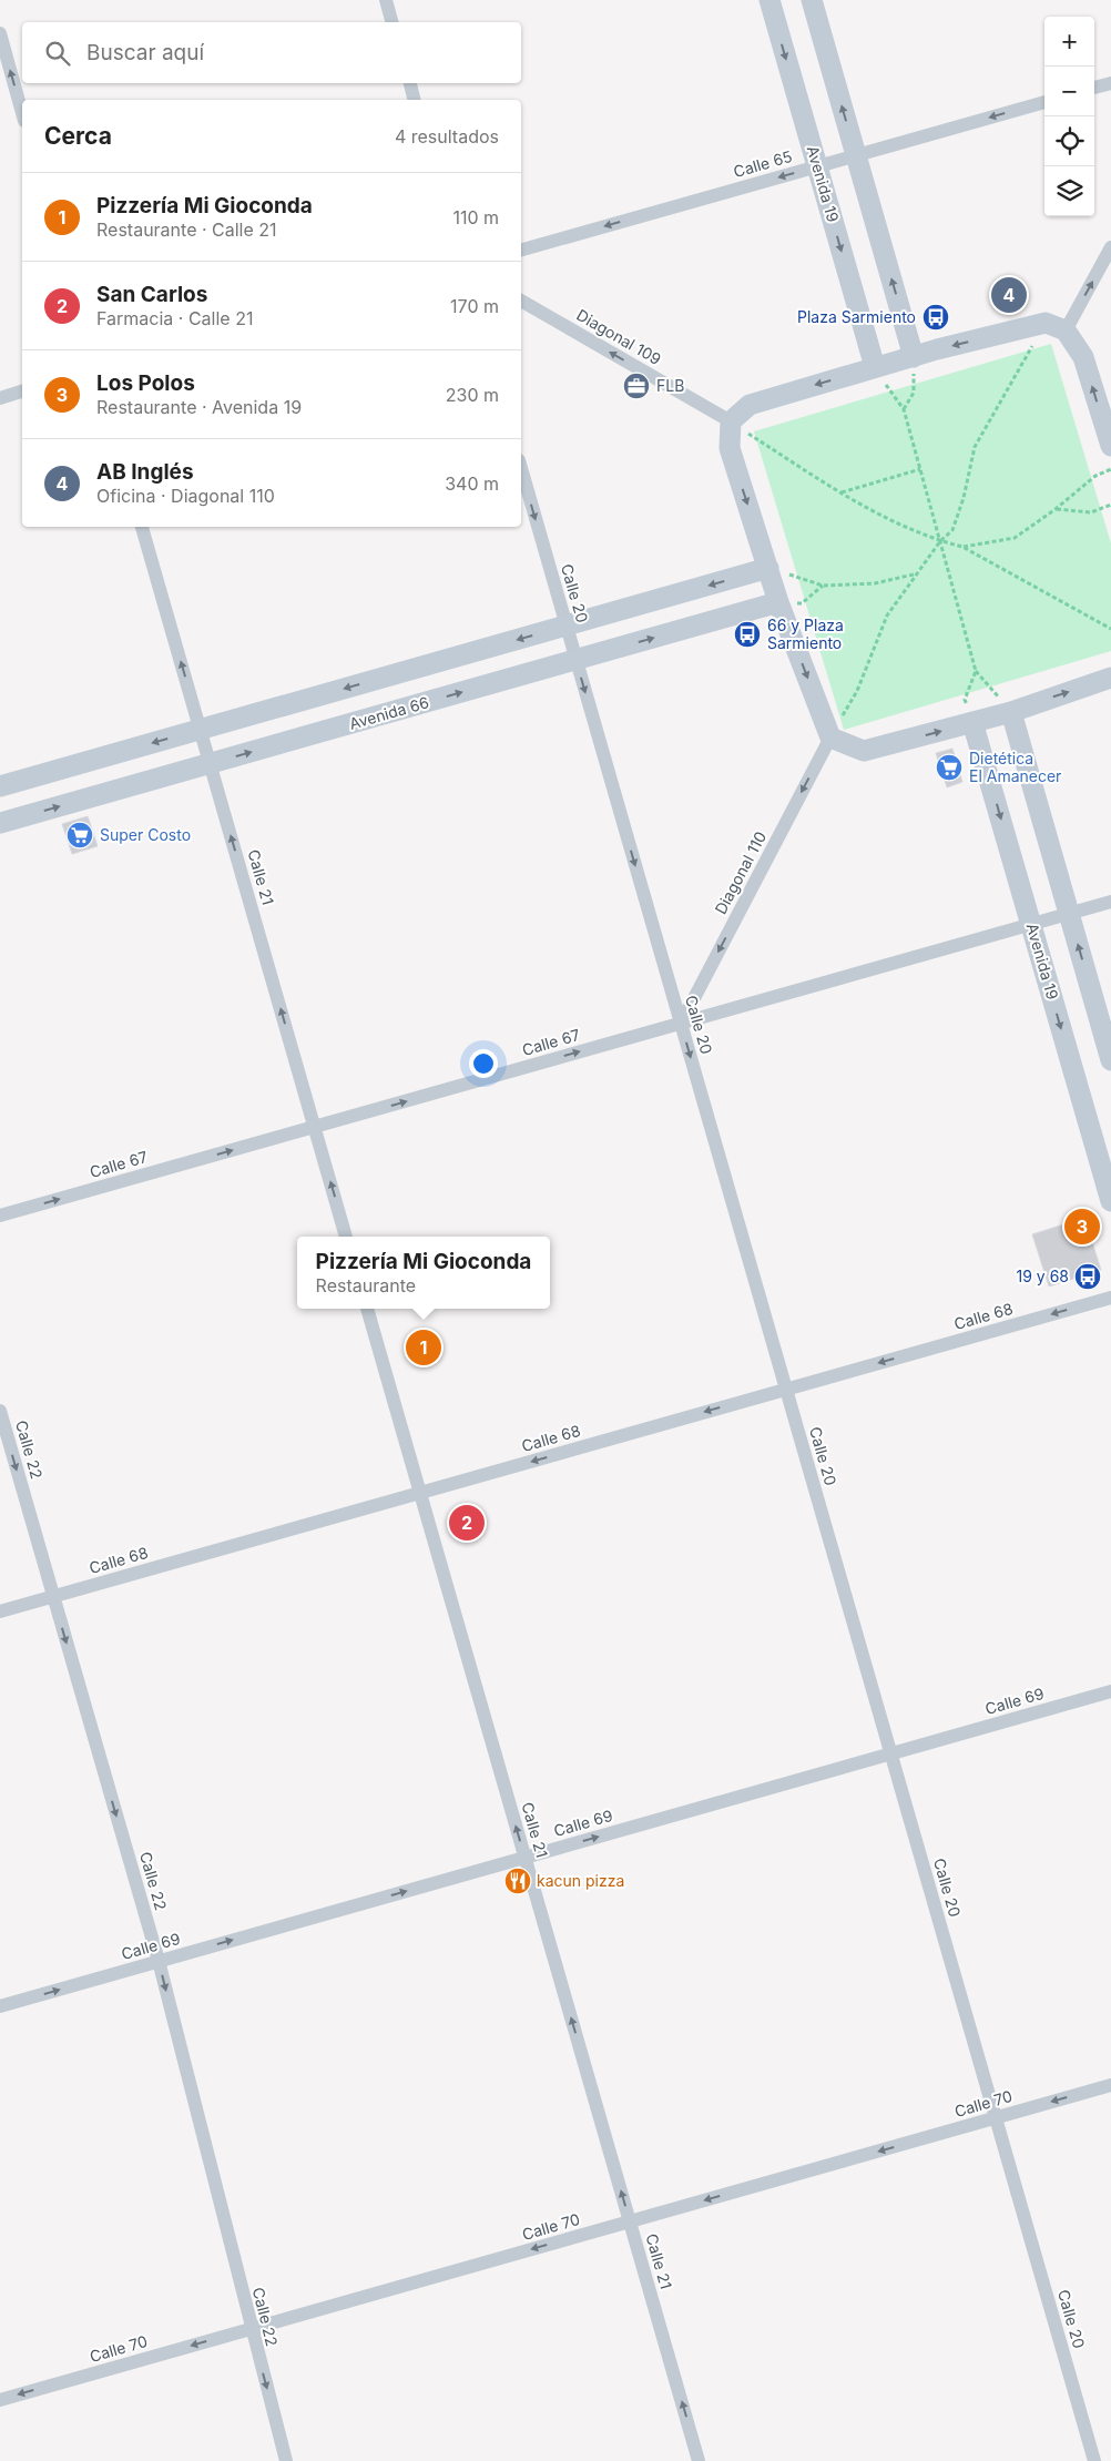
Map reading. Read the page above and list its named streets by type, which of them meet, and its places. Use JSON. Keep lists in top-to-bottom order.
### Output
{
  "streets": {
    "main road": ["Avenida 19", "Avenida 66"],
    "street": [
      "Calle 65",
      "Diagonal 109",
      "Calle 20",
      "Diagonal 110",
      "Calle 21",
      "Calle 67",
      "Calle 68",
      "Calle 22",
      "Calle 69",
      "Calle 70"
    ]
  },
  "crossings": [
    ["Calle 65", "Avenida 19"],
    ["Avenida 19", "Calle 67"],
    ["Calle 20", "Avenida 66"],
    ["Calle 20", "Diagonal 110"],
    ["Calle 20", "Calle 67"],
    ["Calle 20", "Calle 68"],
    ["Calle 20", "Calle 69"],
    ["Calle 20", "Calle 70"],
    ["Avenida 66", "Calle 21"],
    ["Diagonal 110", "Calle 67"],
    ["Calle 21", "Calle 67"],
    ["Calle 21", "Calle 68"],
    ["Calle 21", "Calle 69"],
    ["Calle 21", "Calle 70"],
    ["Calle 68", "Calle 22"],
    ["Calle 22", "Calle 69"],
    ["Calle 22", "Calle 70"]
  ],
  "one_way": [
    "Calle 65",
    "Diagonal 109",
    "Calle 20",
    "Diagonal 110",
    "Calle 21",
    "Calle 67",
    "Calle 68",
    "Calle 22",
    "Calle 69",
    "Calle 70"
  ],
  "places": {
    "bus stop": ["Plaza Sarmiento", "66 y Plaza Sarmiento", "19 y 68"],
    "office": ["FLB"],
    "supermarket": ["Dietética El Amanecer", "Super Costo"],
    "restaurant": ["kacun pizza"]
  },
  "page": {
    "map_buttons": ["+", "−"],
    "search": "Buscar aquí",
    "heading": ["Cerca", "4 resultados"],
    "list": [
      {
        "mark": "1",
        "name": "Pizzería Mi Gioconda",
        "note": "Restaurante · Calle 21",
        "value": "110 m"
      },
      {
        "mark": "2",
        "name": "San Carlos",
        "note": "Farmacia · Calle 21",
        "value": "170 m"
      },
      {
        "mark": "3",
        "name": "Los Polos",
        "note": "Restaurante · Avenida 19",
        "value": "230 m"
      },
      {
        "mark": "4",
        "name": "AB Inglés",
        "note": "Oficina · Diagonal 110",
        "value": "340 m"
      }
    ],
    "pins": [
      "4",
      "3",
      "1",
      "2"
    ],
    "popup": ["Pizzería Mi Gioconda", "Restaurante"]
  }
}
